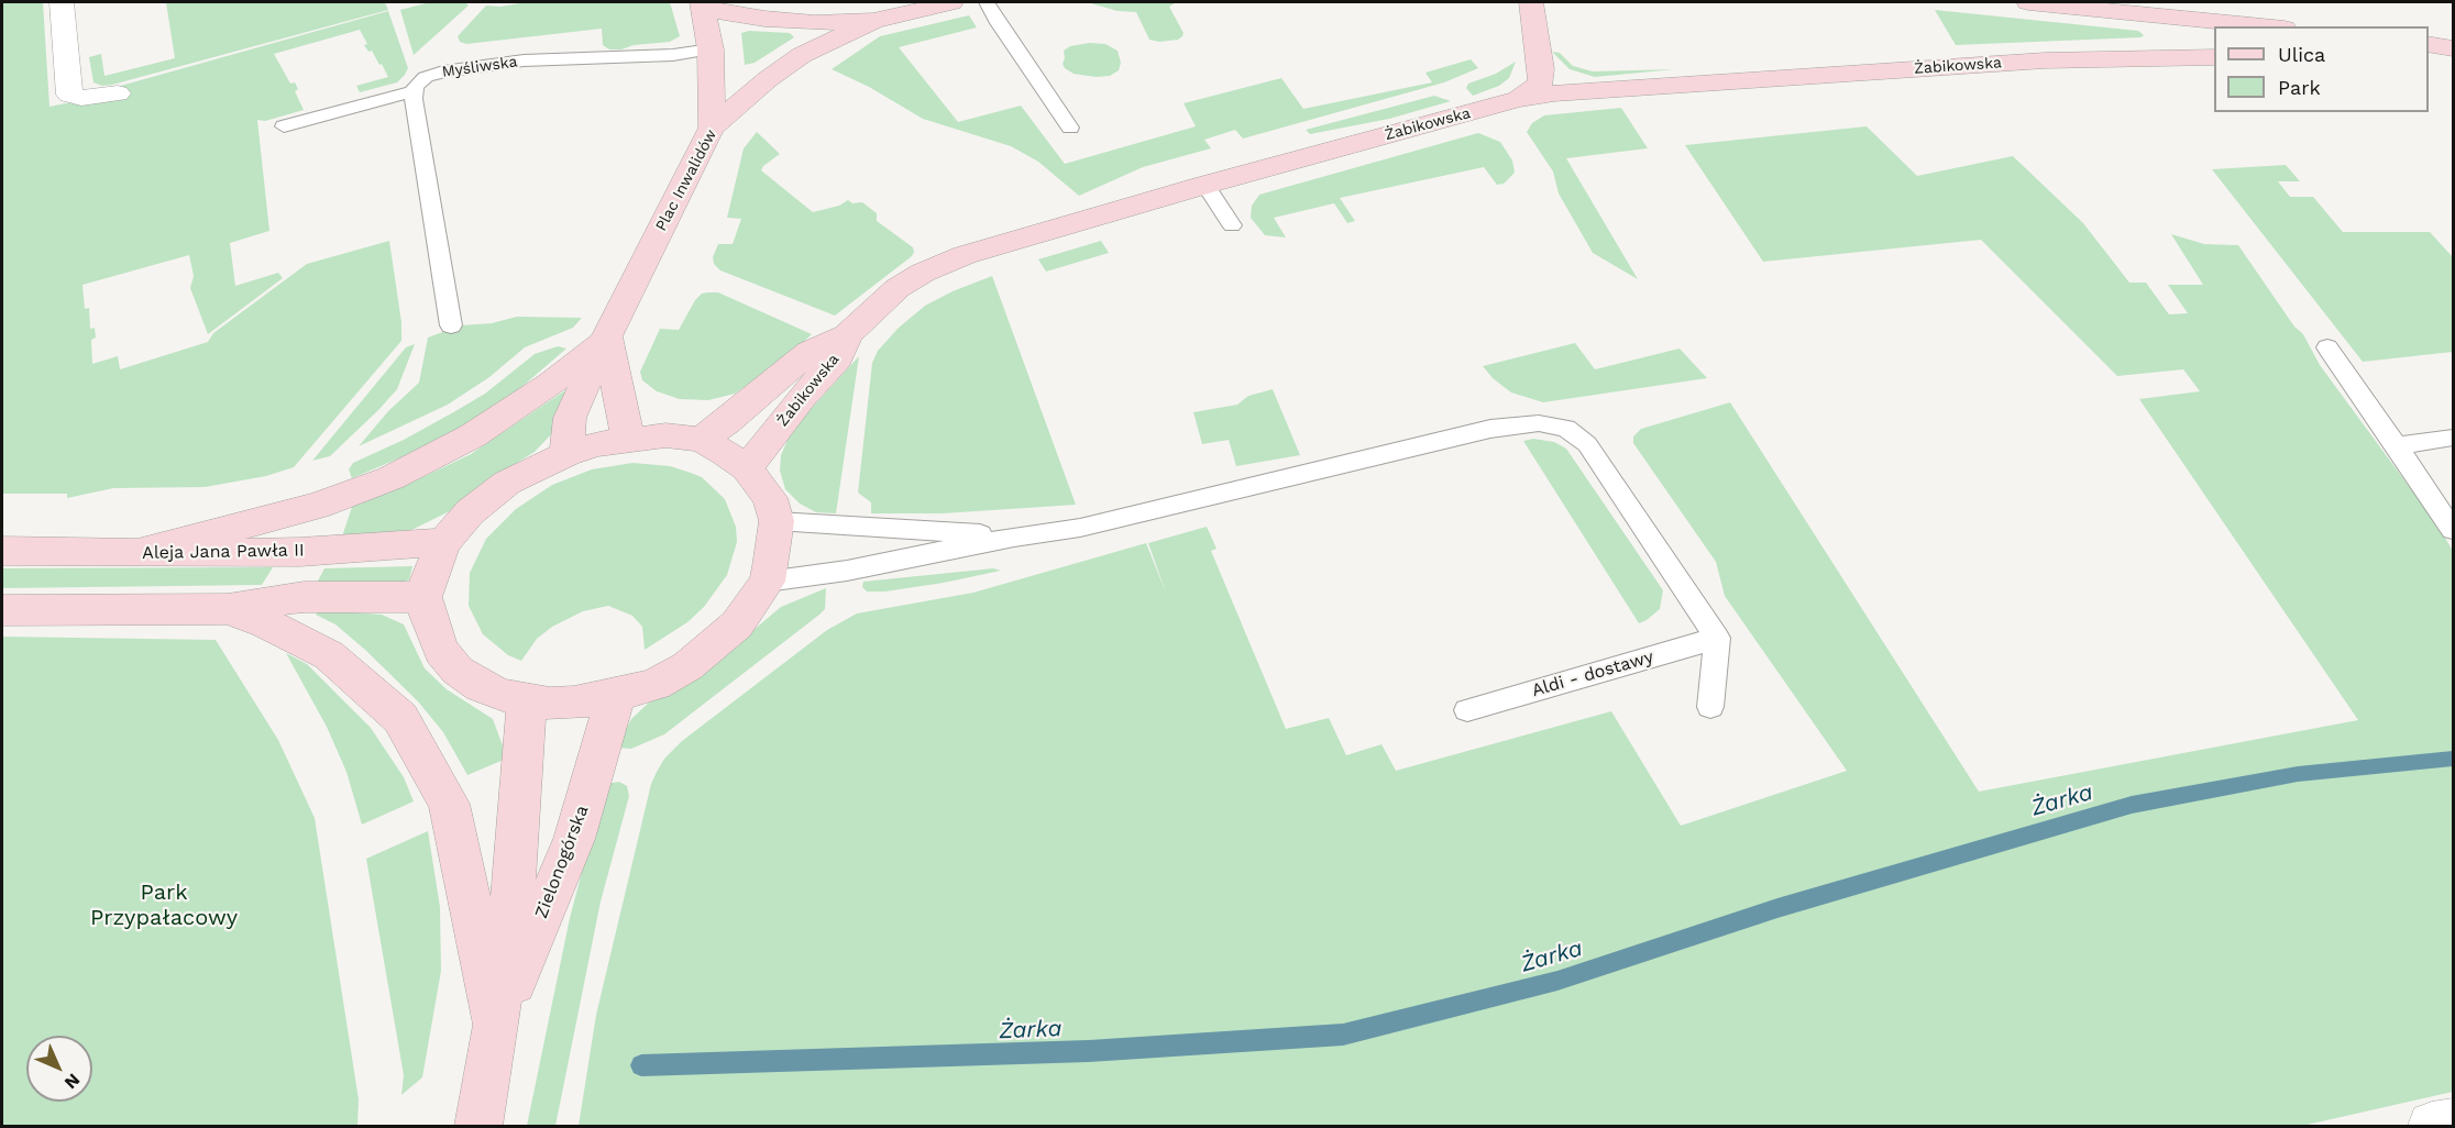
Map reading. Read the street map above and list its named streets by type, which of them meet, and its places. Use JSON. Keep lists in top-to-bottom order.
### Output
{
  "streets": {
    "street": [
      "Żabikowska",
      "Plac Inwalidów",
      "Aleja Jana Pawła II",
      "Zielonogórska"
    ],
    "lane": ["Myśliwska", "Aldi - dostawy"]
  },
  "water": ["Żarka"],
  "parks": ["Park Przypałacowy"],
  "legend": ["Ulica", "Park"],
  "north": "bottom right"
}
